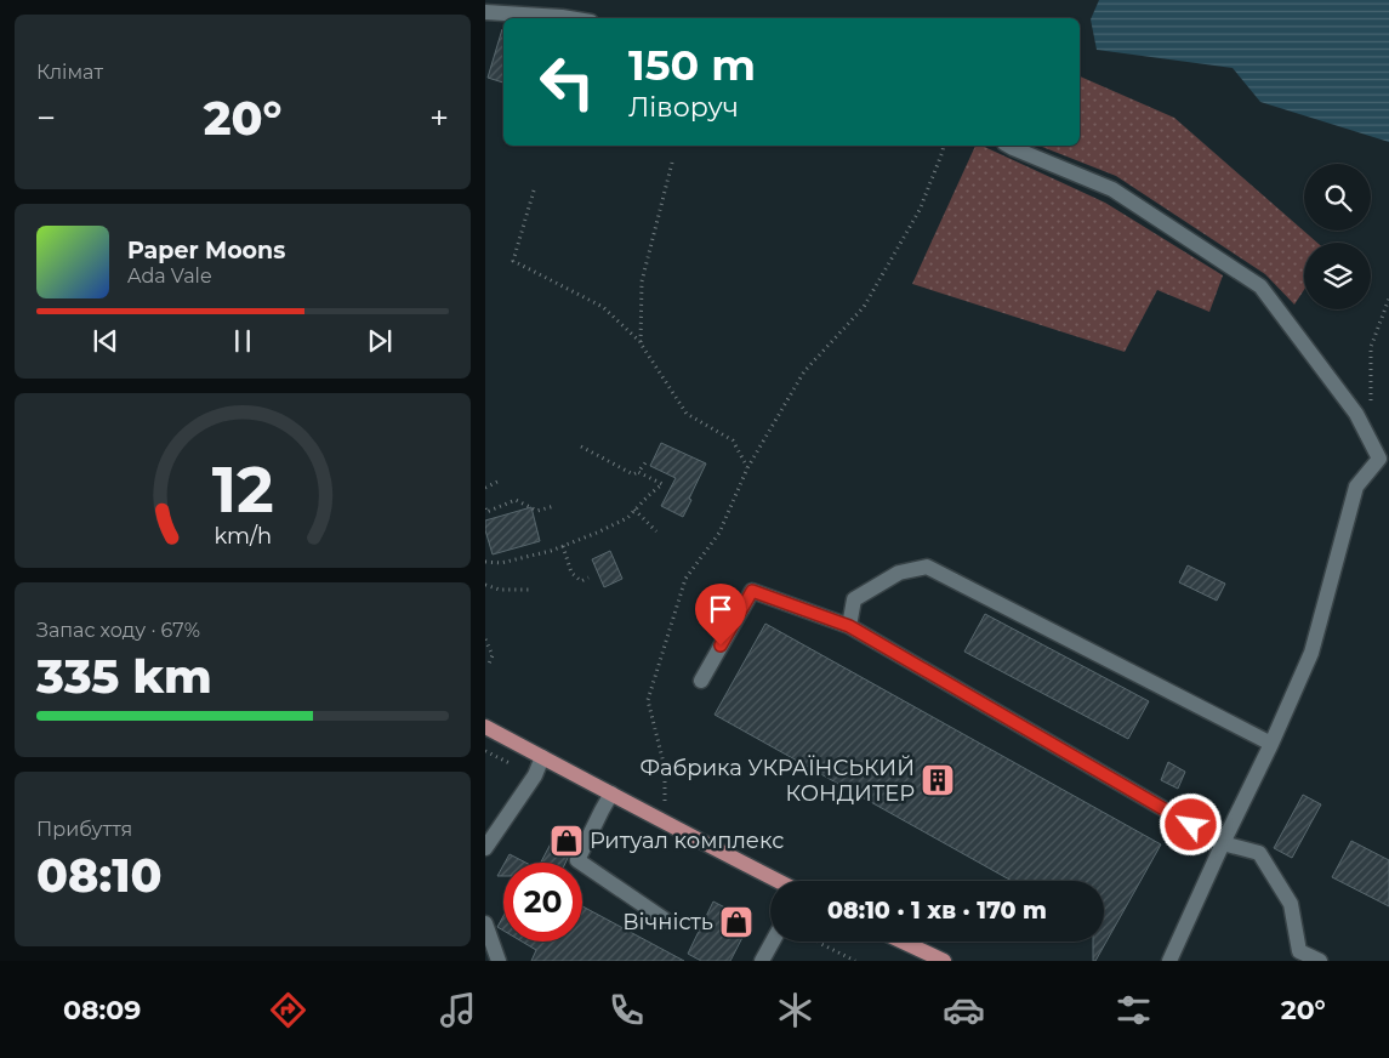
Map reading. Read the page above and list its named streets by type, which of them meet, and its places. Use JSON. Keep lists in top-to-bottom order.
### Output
{
  "places": {
    "building": ["Фабрика УКРАЇНСЬКИЙ КОНДИТЕР"],
    "shop": ["Ритуал комплекс", "Вічність"]
  },
  "page": {
    "tile": [
      "Клімат",
      ["Запас ходу · 67%", "335 km"],
      ["Прибуття", "08:10"]
    ],
    "turn": ["150 m", "Ліворуч"],
    "heat": ["−", "20°", "+"],
    "song": ["Paper Moons", "Ada Vale"],
    "limit": "20",
    "trip": "08:10 · 1 хв · 170 m",
    "tabs": ["08:09", "20°"],
    "gauge": ["12", "km/h"]
  }
}
